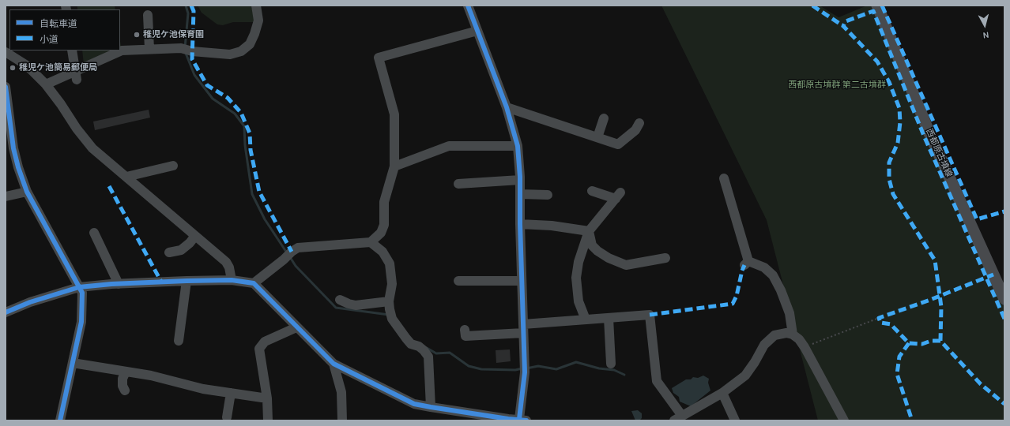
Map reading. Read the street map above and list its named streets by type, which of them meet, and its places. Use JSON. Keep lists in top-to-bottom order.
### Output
{
  "streets": {
    "main road": ["西都原古墳線"]
  },
  "parks": ["西都原古墳群 第二古墳群"],
  "places": ["稚児ケ池保育園", "稚児ケ池簡易郵便局"],
  "legend": ["自転車道", "小道"],
  "north": "bottom"
}
